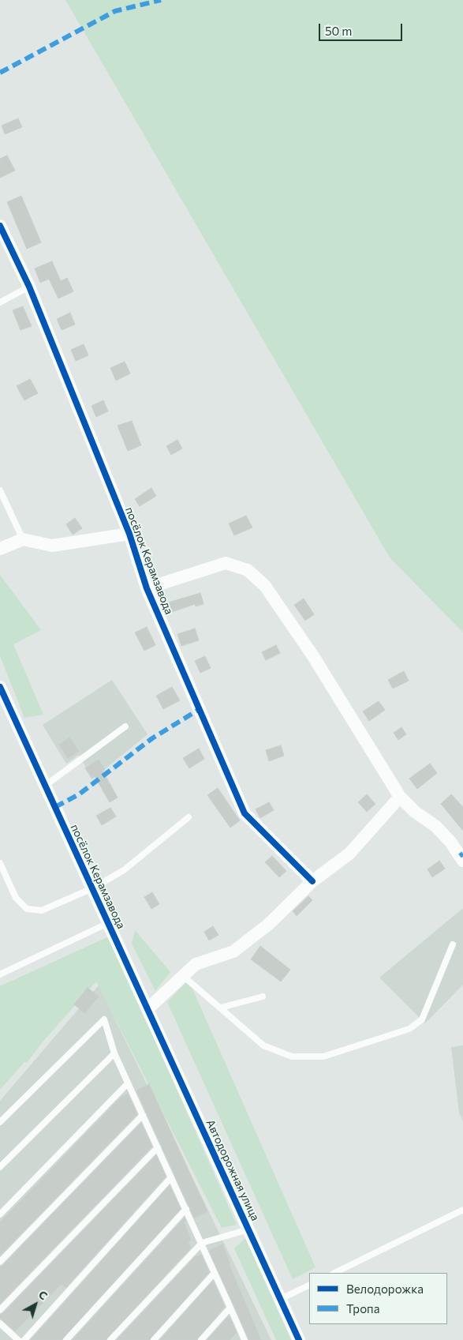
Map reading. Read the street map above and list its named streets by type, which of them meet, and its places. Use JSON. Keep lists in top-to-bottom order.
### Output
{
  "streets": {
    "street": ["посёлок Керамзавода", "Автодорожная улица"]
  },
  "crossings": [
    ["посёлок Керамзавода", "Автодорожная улица"]
  ],
  "legend": ["Велодорожка", "Тропа"],
  "scale_bar": "50 m",
  "north": "top right"
}
